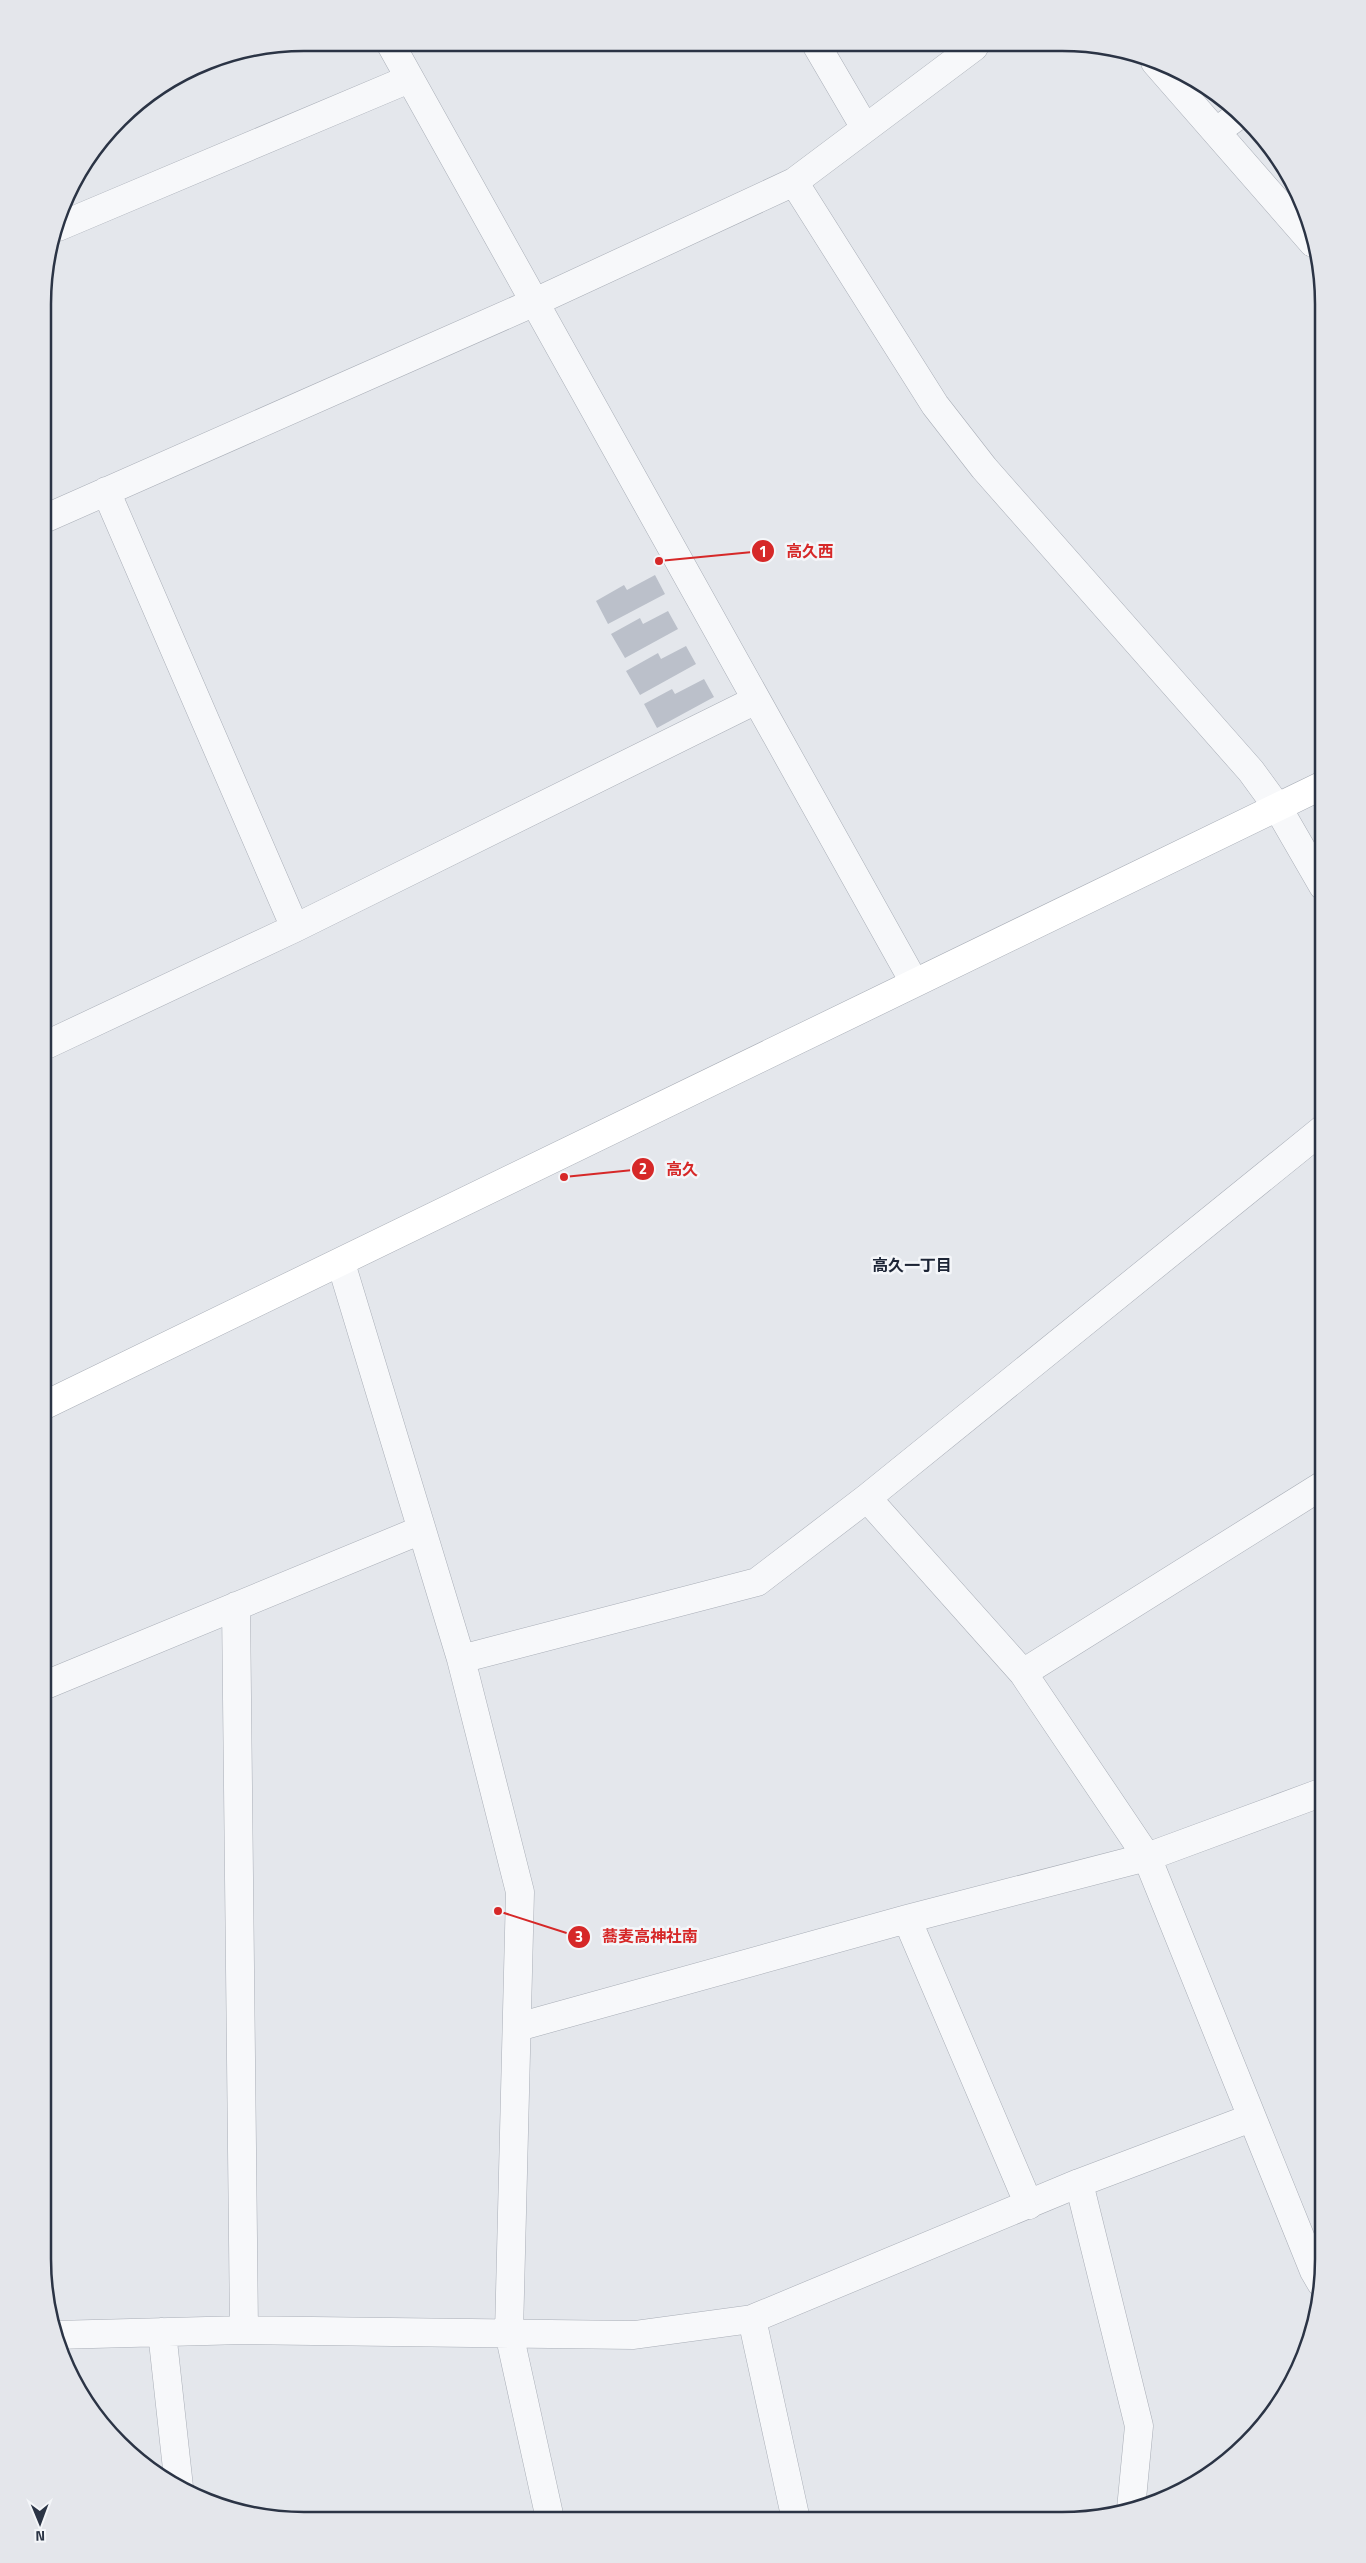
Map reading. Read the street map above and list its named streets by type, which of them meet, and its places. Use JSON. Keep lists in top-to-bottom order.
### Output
{
  "districts": ["高久一丁目"],
  "places": ["高久西", "高久", "蕎麦高神社南"],
  "north": "bottom"
}
